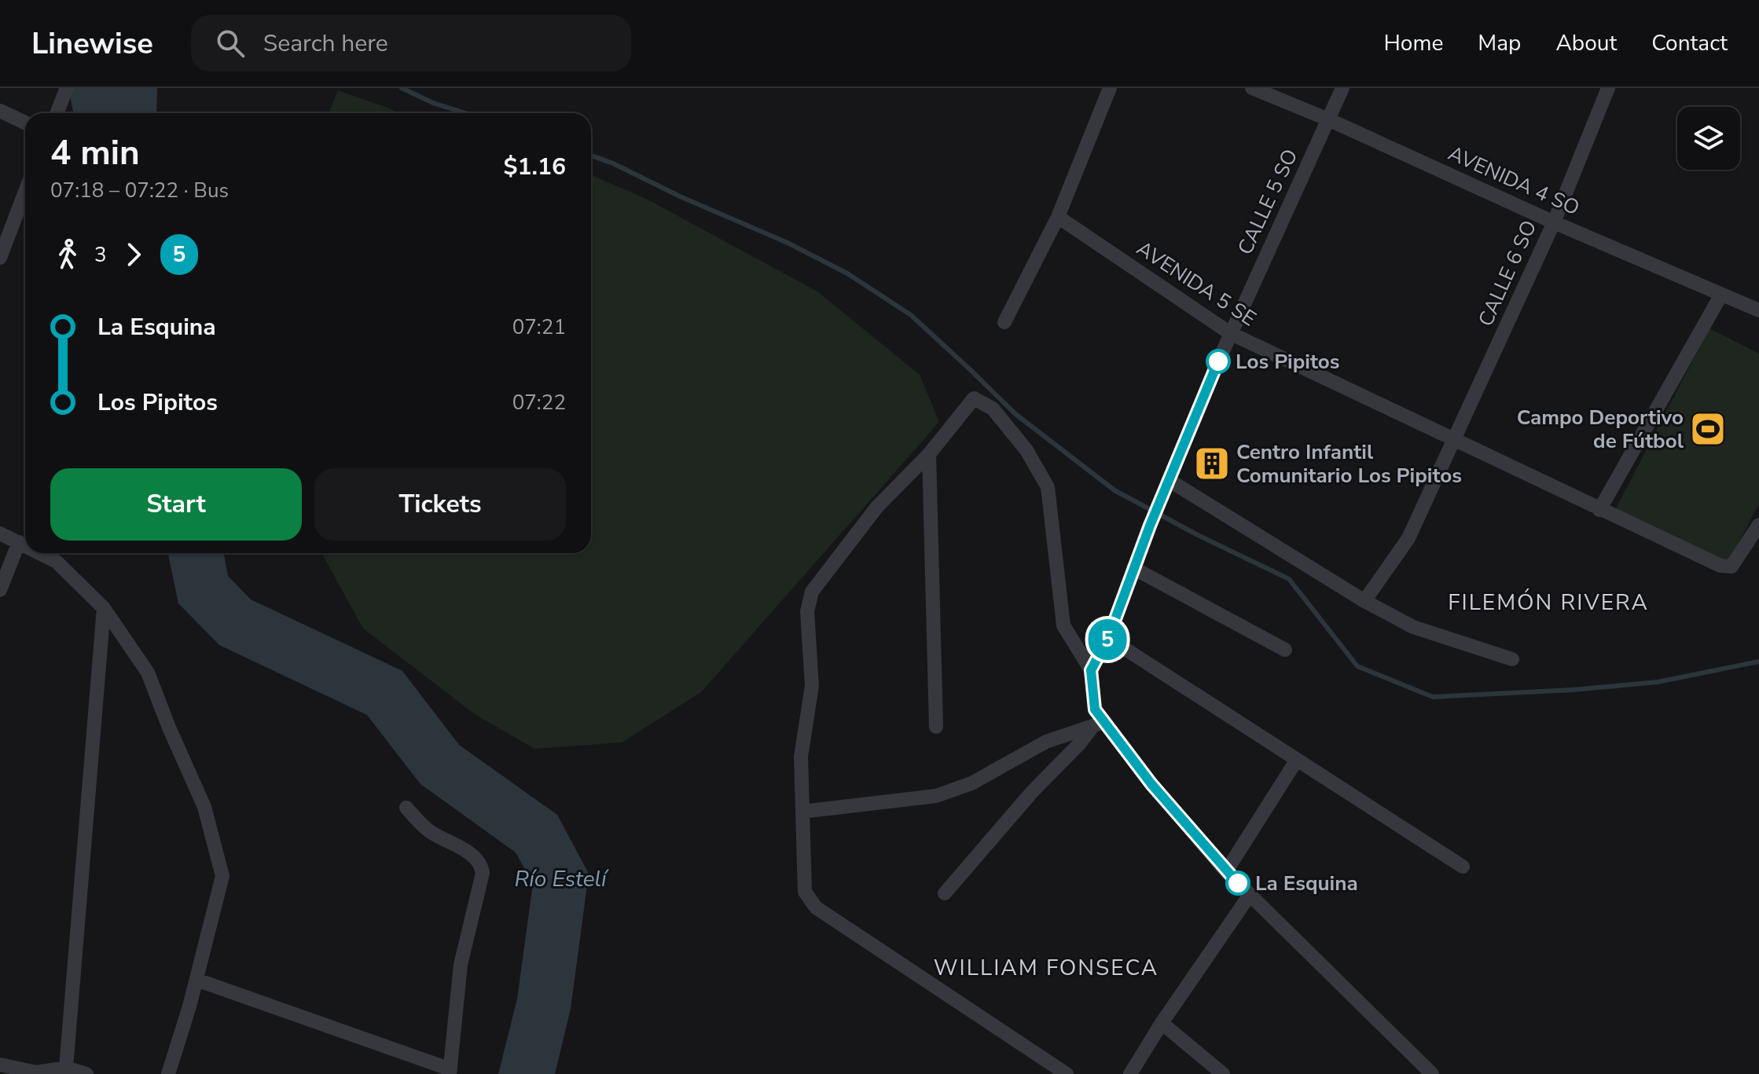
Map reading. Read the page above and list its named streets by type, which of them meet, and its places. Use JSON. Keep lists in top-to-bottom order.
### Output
{
  "streets": {
    "street": [
      "AVENIDA 4 SO",
      "CALLE 5 SO",
      "CALLE 6 SO",
      "AVENIDA 5 SE"
    ]
  },
  "crossings": [
    ["AVENIDA 4 SO", "CALLE 5 SO"],
    ["AVENIDA 4 SO", "CALLE 6 SO"],
    ["CALLE 5 SO", "AVENIDA 5 SE"],
    ["CALLE 6 SO", "AVENIDA 5 SE"]
  ],
  "districts": ["FILEMÓN RIVERA", "WILLIAM FONSECA"],
  "water": ["Río Estelí"],
  "places": {
    "other": ["Los Pipitos", "La Esquina"],
    "sports": ["Campo Deportivo de Fútbol"],
    "building": ["Centro Infantil Comunitario Los Pipitos"]
  },
  "lines": ["bus line 5"],
  "page": {
    "header": "Linewise",
    "search": "Search here",
    "nav": [
      "Home",
      "Map",
      "About",
      "Contact"
    ],
    "on_map": "5",
    "heading": ["4 min", "07:18 – 07:22 · Bus", "$1.16"],
    "legs": ["3", "5"],
    "list": [
      {
        "name": "La Esquina",
        "value": "07:21"
      },
      {
        "name": "Los Pipitos",
        "value": "07:22"
      }
    ],
    "buttons": ["Start", "Tickets"]
  }
}
